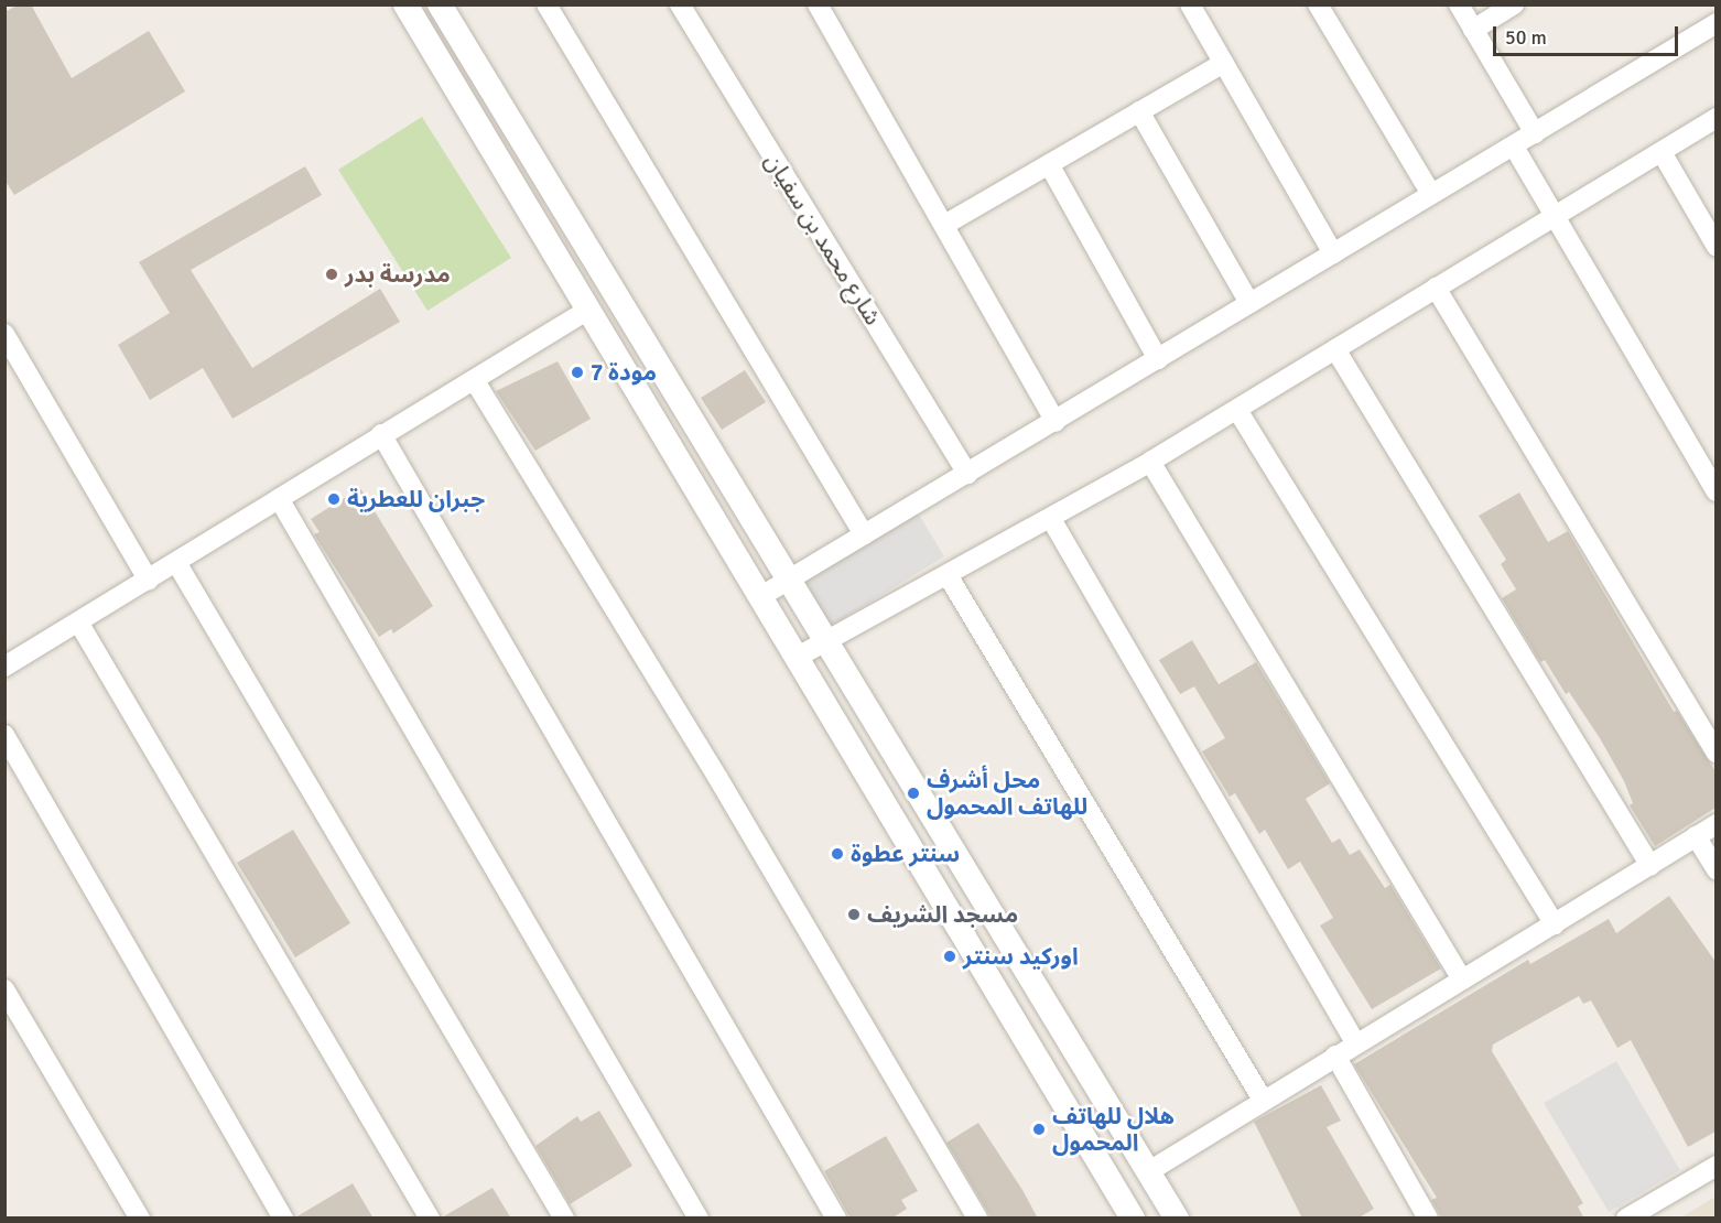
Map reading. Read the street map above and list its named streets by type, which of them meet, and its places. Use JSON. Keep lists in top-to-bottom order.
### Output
{
  "streets": {
    "street": ["شارع محمد بن سفيان"]
  },
  "places": [
    "مدرسة بدر",
    "مودة 7",
    "جبران للعطرية",
    "محل أشرف للهاتف المحمول",
    "سنتر عطوة",
    "مسجد الشريف",
    "اوركيد سنتر",
    "هلال للهاتف المحمول"
  ],
  "scale_bar": "50 m"
}
